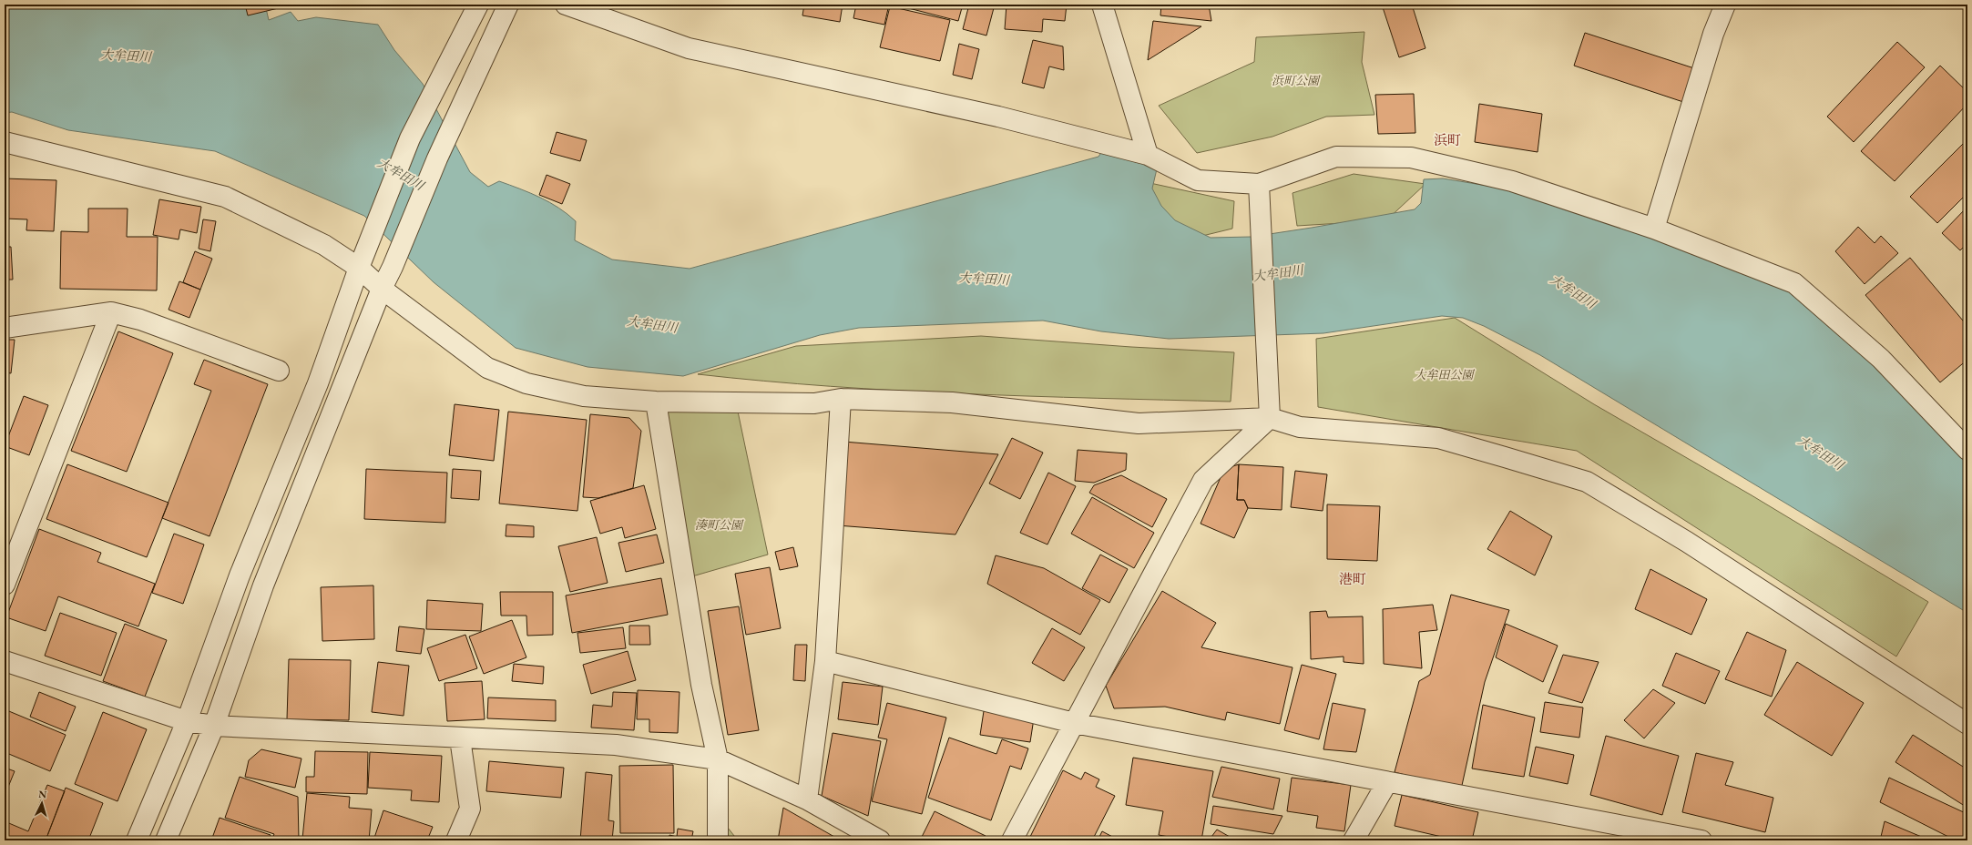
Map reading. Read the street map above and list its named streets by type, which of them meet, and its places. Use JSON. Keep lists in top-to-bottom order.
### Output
{
  "districts": ["浜町", "港町"],
  "water": ["大牟田川"],
  "parks": ["浜町公園", "大牟田公園", "湊町公園"],
  "north": "top"
}
